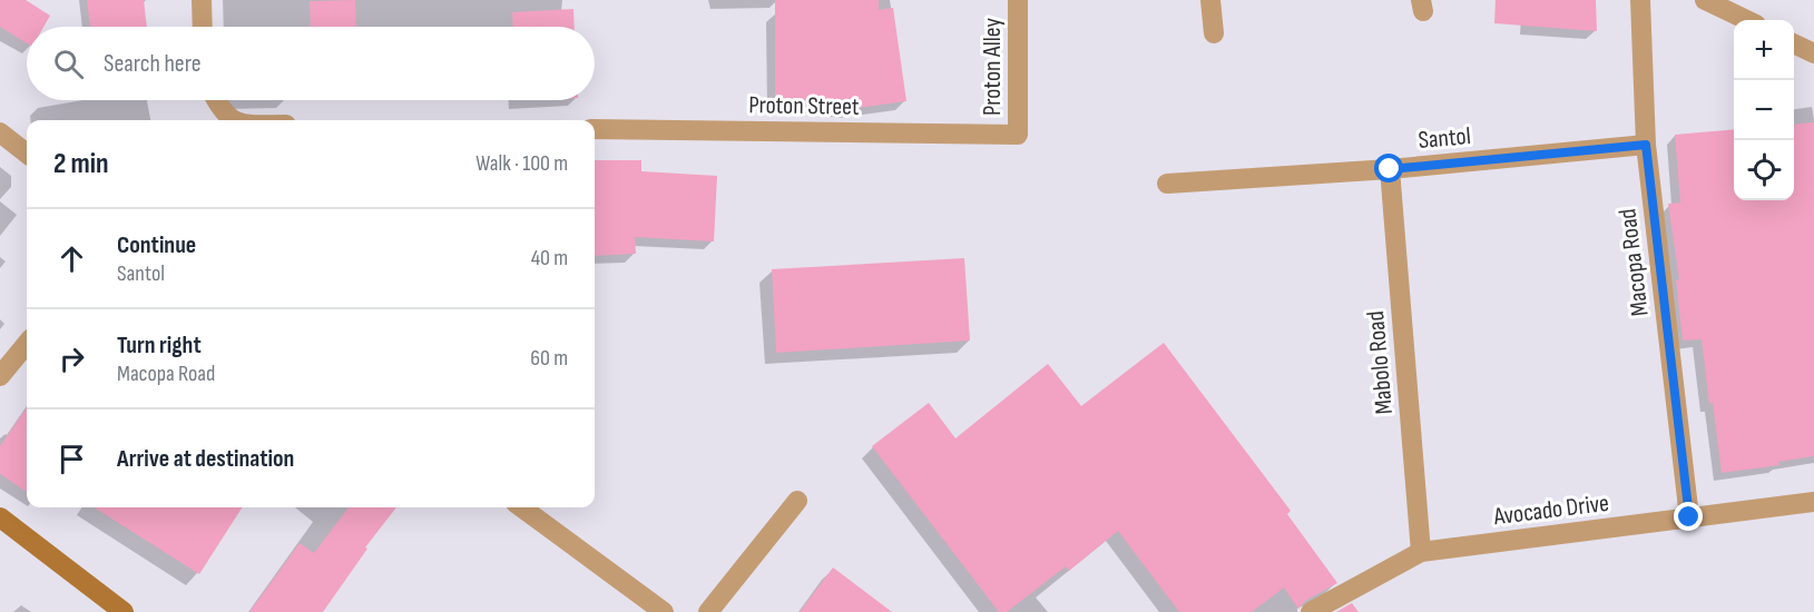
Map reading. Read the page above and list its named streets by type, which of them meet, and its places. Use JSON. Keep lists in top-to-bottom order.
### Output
{
  "streets": {
    "street": [
      "Proton Alley",
      "Proton Street",
      "Santol",
      "Macopa Road",
      "Mabolo Road",
      "Avocado Drive"
    ]
  },
  "crossings": [
    ["Proton Alley", "Proton Street"],
    ["Santol", "Macopa Road"],
    ["Santol", "Mabolo Road"],
    ["Macopa Road", "Avocado Drive"],
    ["Mabolo Road", "Avocado Drive"]
  ],
  "page": {
    "map_buttons": ["+", "−"],
    "search": "Search here",
    "heading": ["2 min", "Walk · 100 m"],
    "list": [
      ["Continue", "Santol", "40 m"],
      ["Turn right", "Macopa Road", "60 m"],
      "Arrive at destination"
    ]
  }
}
